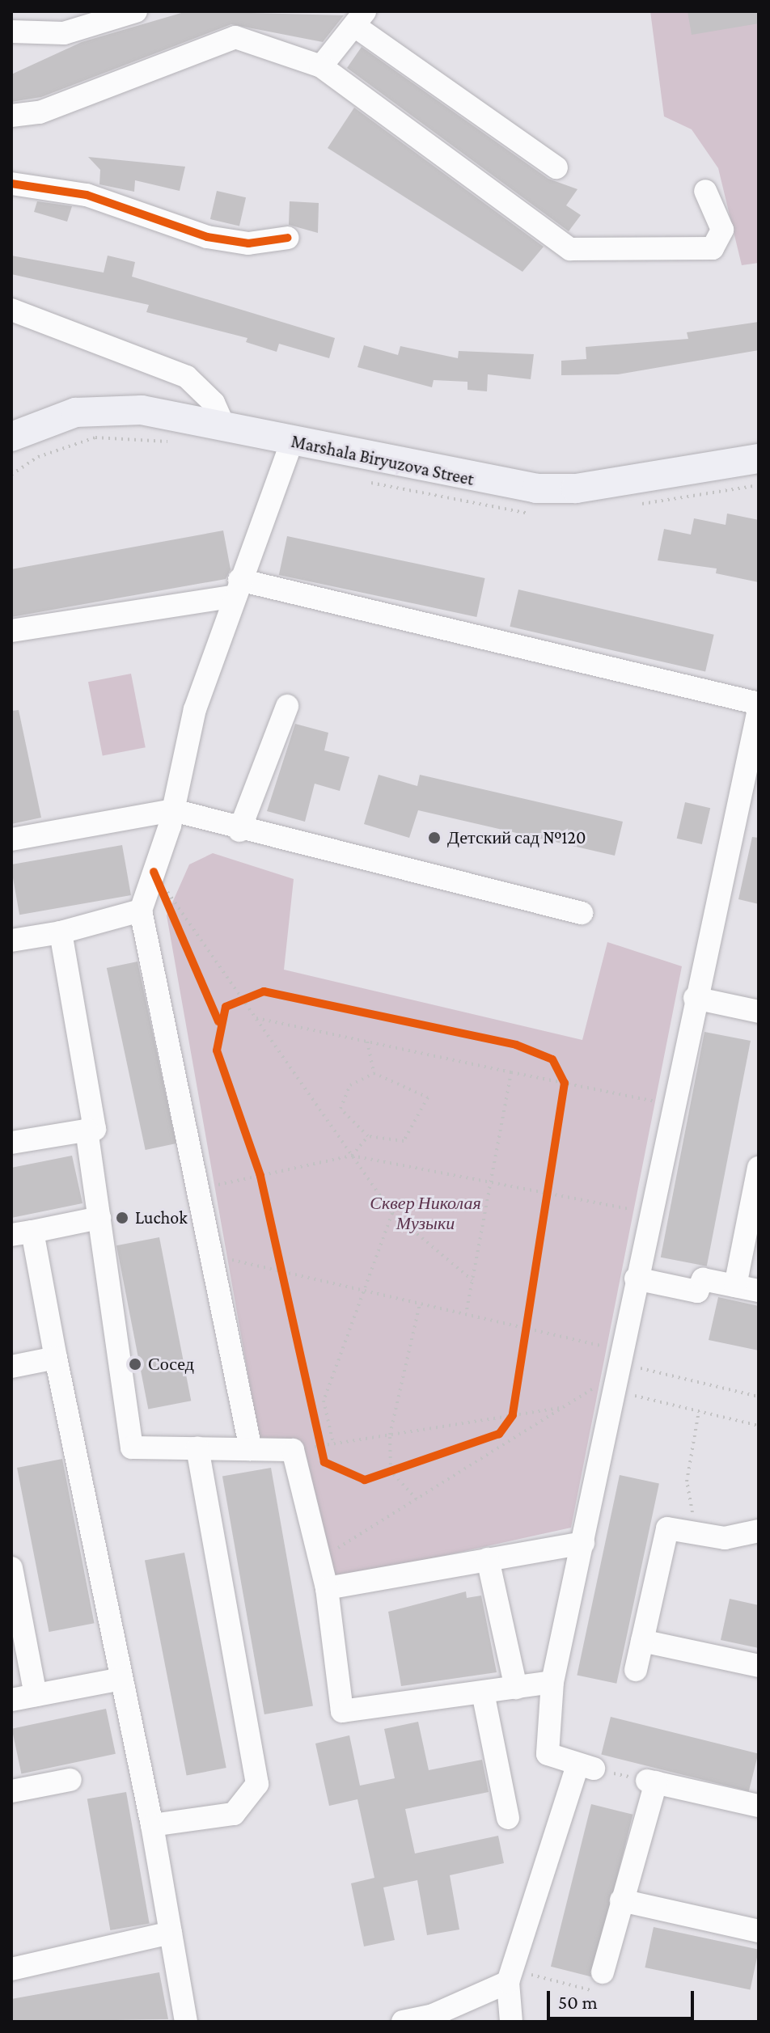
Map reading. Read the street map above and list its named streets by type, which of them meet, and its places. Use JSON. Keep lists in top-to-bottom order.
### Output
{
  "streets": {
    "main road": ["Marshala Biryuzova Street"]
  },
  "parks": ["Сквер Николая Музыки"],
  "places": ["Детский сад №120", "Luchok", "Сосед"],
  "scale_bar": "50 m"
}
